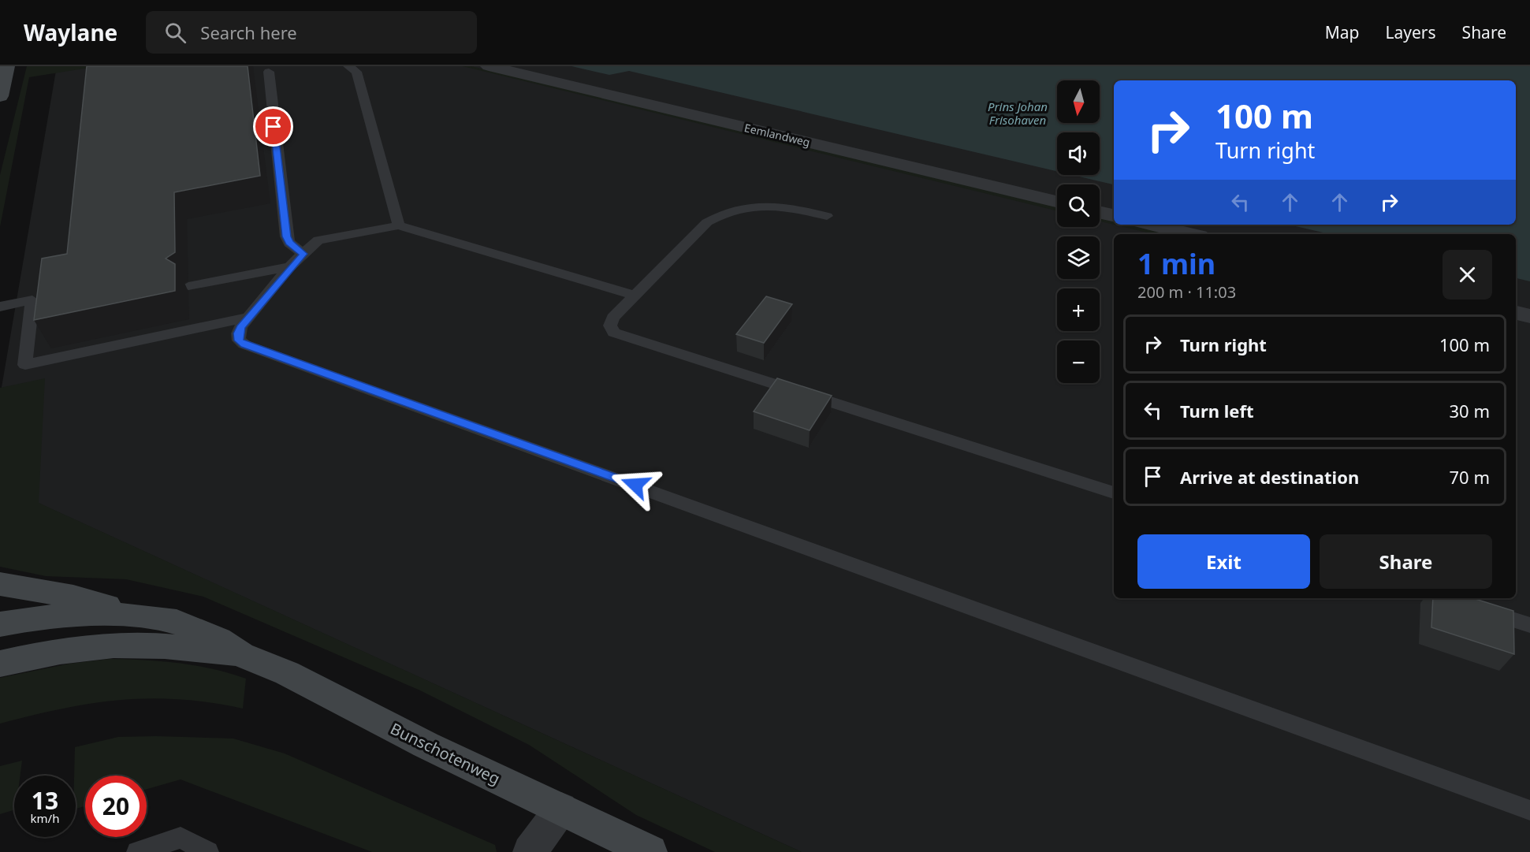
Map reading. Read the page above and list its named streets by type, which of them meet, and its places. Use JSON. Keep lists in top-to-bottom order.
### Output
{
  "streets": {
    "street": ["Eemlandweg", "Bunschotenweg"]
  },
  "water": ["Prins Johan Frisohaven"],
  "north": "bottom",
  "page": {
    "header": "Waylane",
    "search": "Search here",
    "nav": ["Map", "Layers", "Share"],
    "map_buttons": ["+", "−"],
    "turn": ["100 m", "Turn right"],
    "heading": ["1 min", "200 m · 11:03"],
    "list": [
      {
        "name": "Turn right",
        "value": "100 m"
      },
      {
        "name": "Turn left",
        "value": "30 m"
      },
      {
        "name": "Arrive at destination",
        "value": "70 m"
      }
    ],
    "buttons": ["Exit", "Share"],
    "speed": "13 km/h",
    "limit": "20"
  }
}
